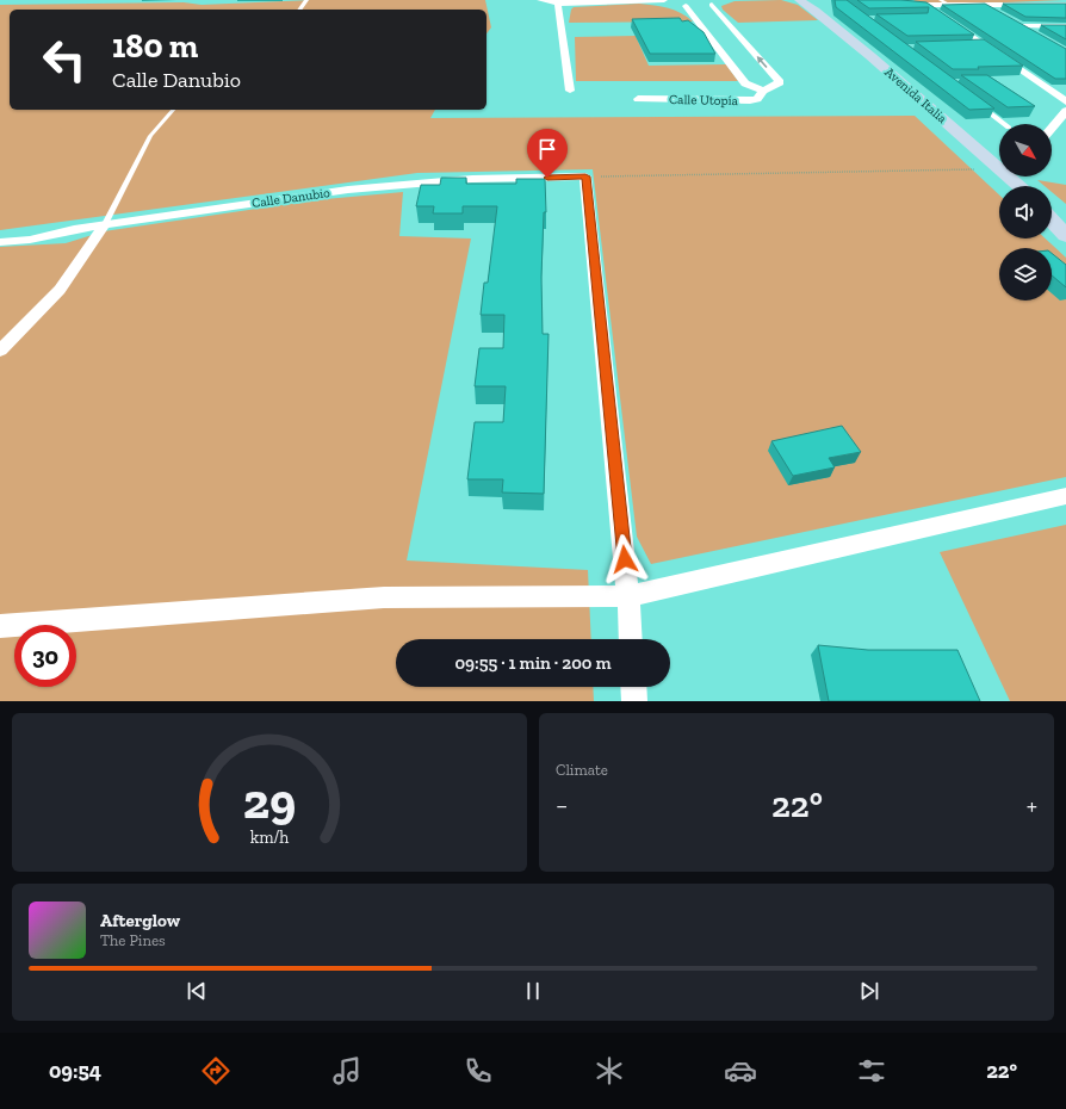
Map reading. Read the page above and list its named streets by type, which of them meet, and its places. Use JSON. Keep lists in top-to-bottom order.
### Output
{
  "streets": {
    "street": ["Avenida Italia", "Calle Utopía", "Calle Danubio"]
  },
  "north": "bottom right",
  "page": {
    "turn": ["180 m", "Calle Danubio"],
    "limit": "30",
    "trip": "09:55 · 1 min · 200 m",
    "tile": "Climate",
    "heat": ["−", "22°", "+"],
    "song": ["Afterglow", "The Pines"],
    "tabs": ["09:54", "22°"],
    "gauge": ["29", "km/h"]
  }
}
